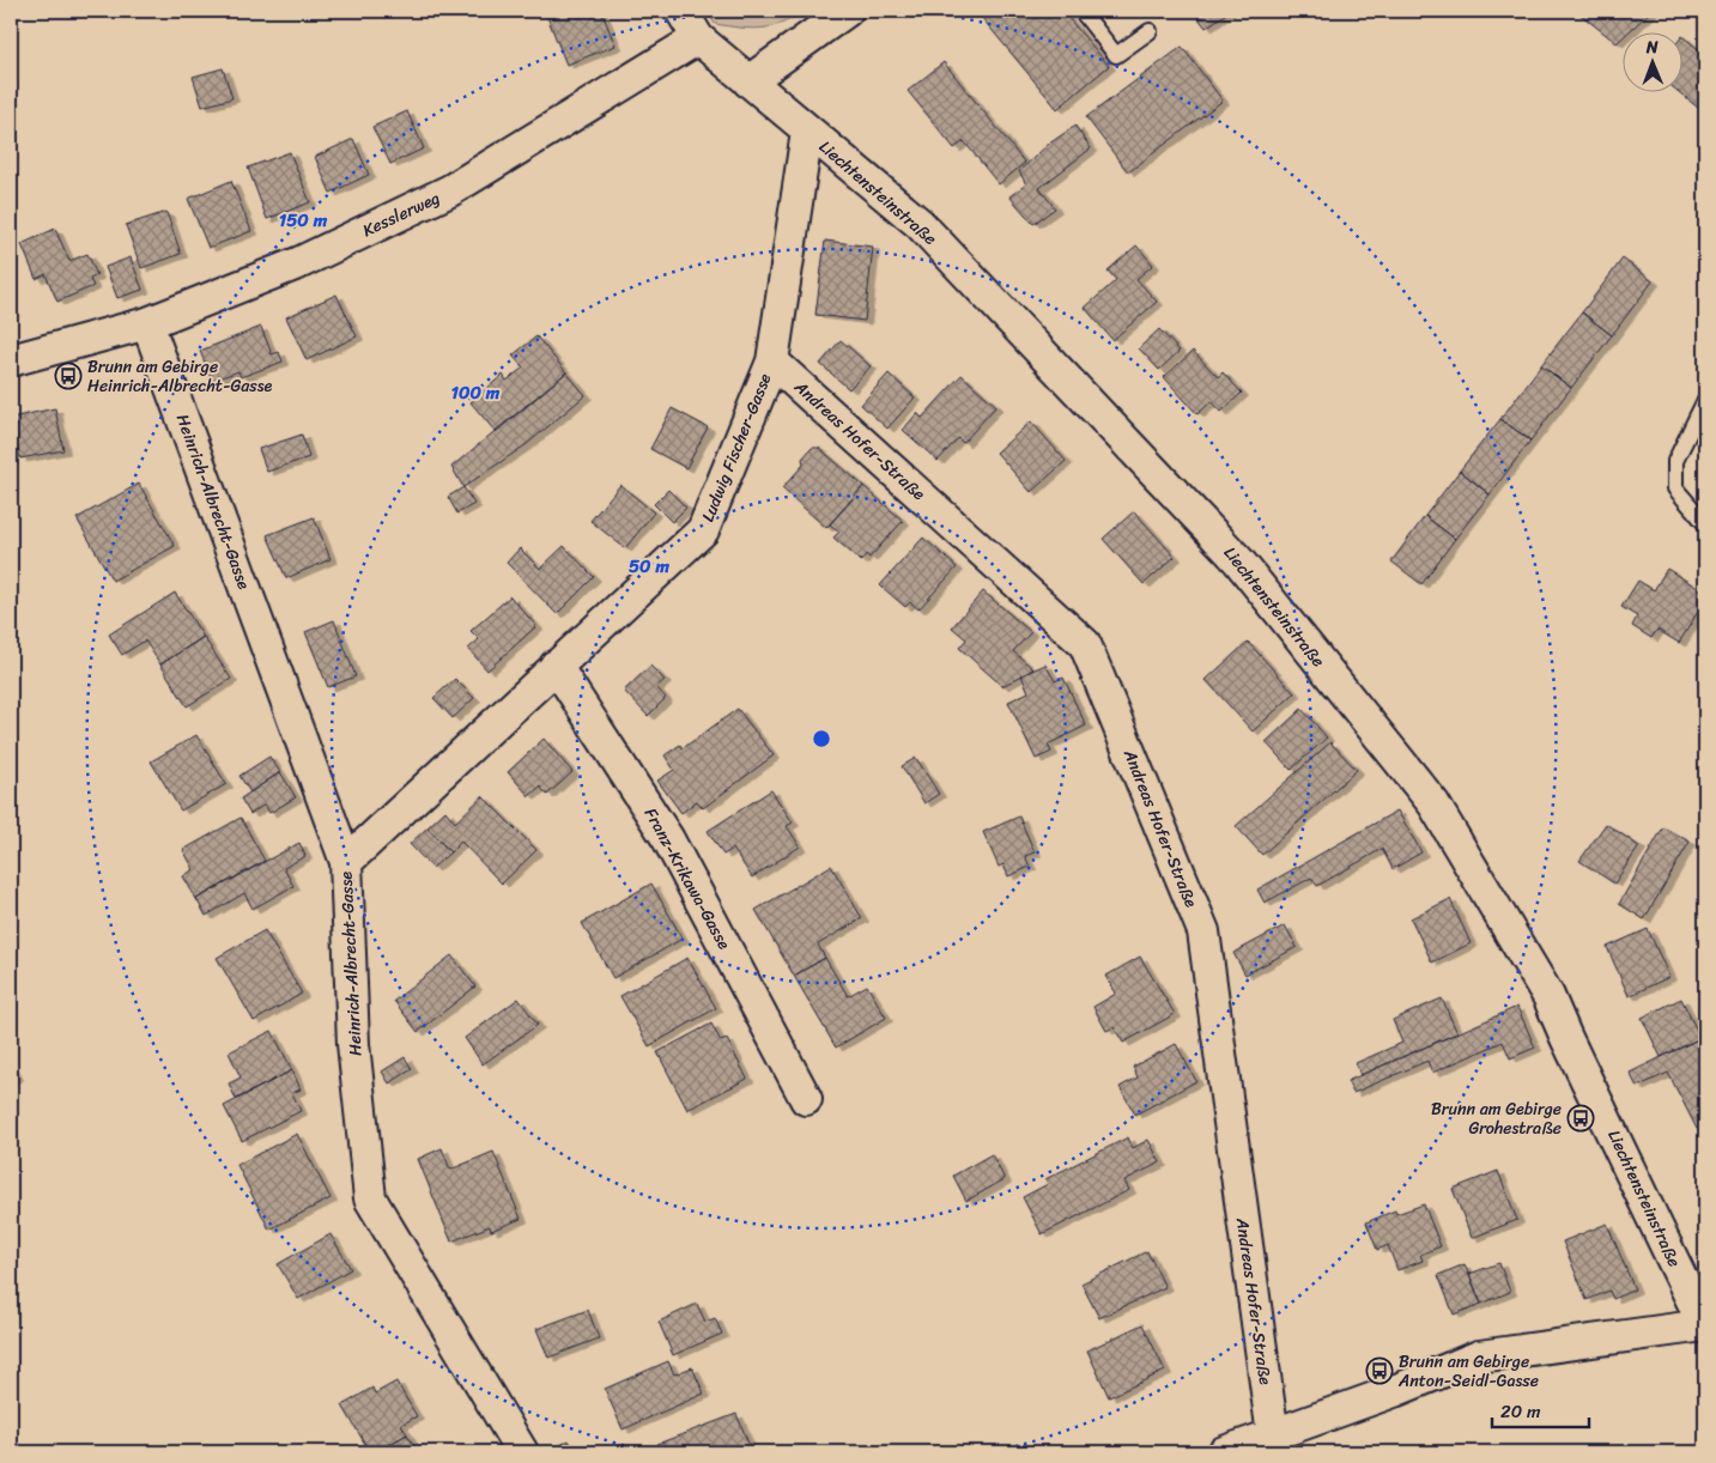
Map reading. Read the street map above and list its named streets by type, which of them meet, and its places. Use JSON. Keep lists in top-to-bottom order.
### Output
{
  "streets": {
    "street": [
      "Liechtensteinstraße",
      "Kesslerweg",
      "Andreas Hofer-Straße",
      "Ludwig Fischer-Gasse",
      "Heinrich-Albrecht-Gasse",
      "Franz-Krikawa-Gasse"
    ]
  },
  "crossings": [
    ["Liechtensteinstraße", "Kesslerweg"],
    ["Liechtensteinstraße", "Ludwig Fischer-Gasse"],
    ["Kesslerweg", "Heinrich-Albrecht-Gasse"],
    ["Andreas Hofer-Straße", "Ludwig Fischer-Gasse"],
    ["Ludwig Fischer-Gasse", "Heinrich-Albrecht-Gasse"],
    ["Ludwig Fischer-Gasse", "Franz-Krikawa-Gasse"]
  ],
  "places": {
    "bus stop": ["Brunn am Gebirge Heinrich-Albrecht-Gasse", "Brunn am Gebirge Grohestraße", "Brunn am Gebirge Anton-Seidl-Gasse"]
  },
  "scale_bar": "20 m",
  "north": "top",
  "rings": ["150 m", "100 m", "50 m"]
}
